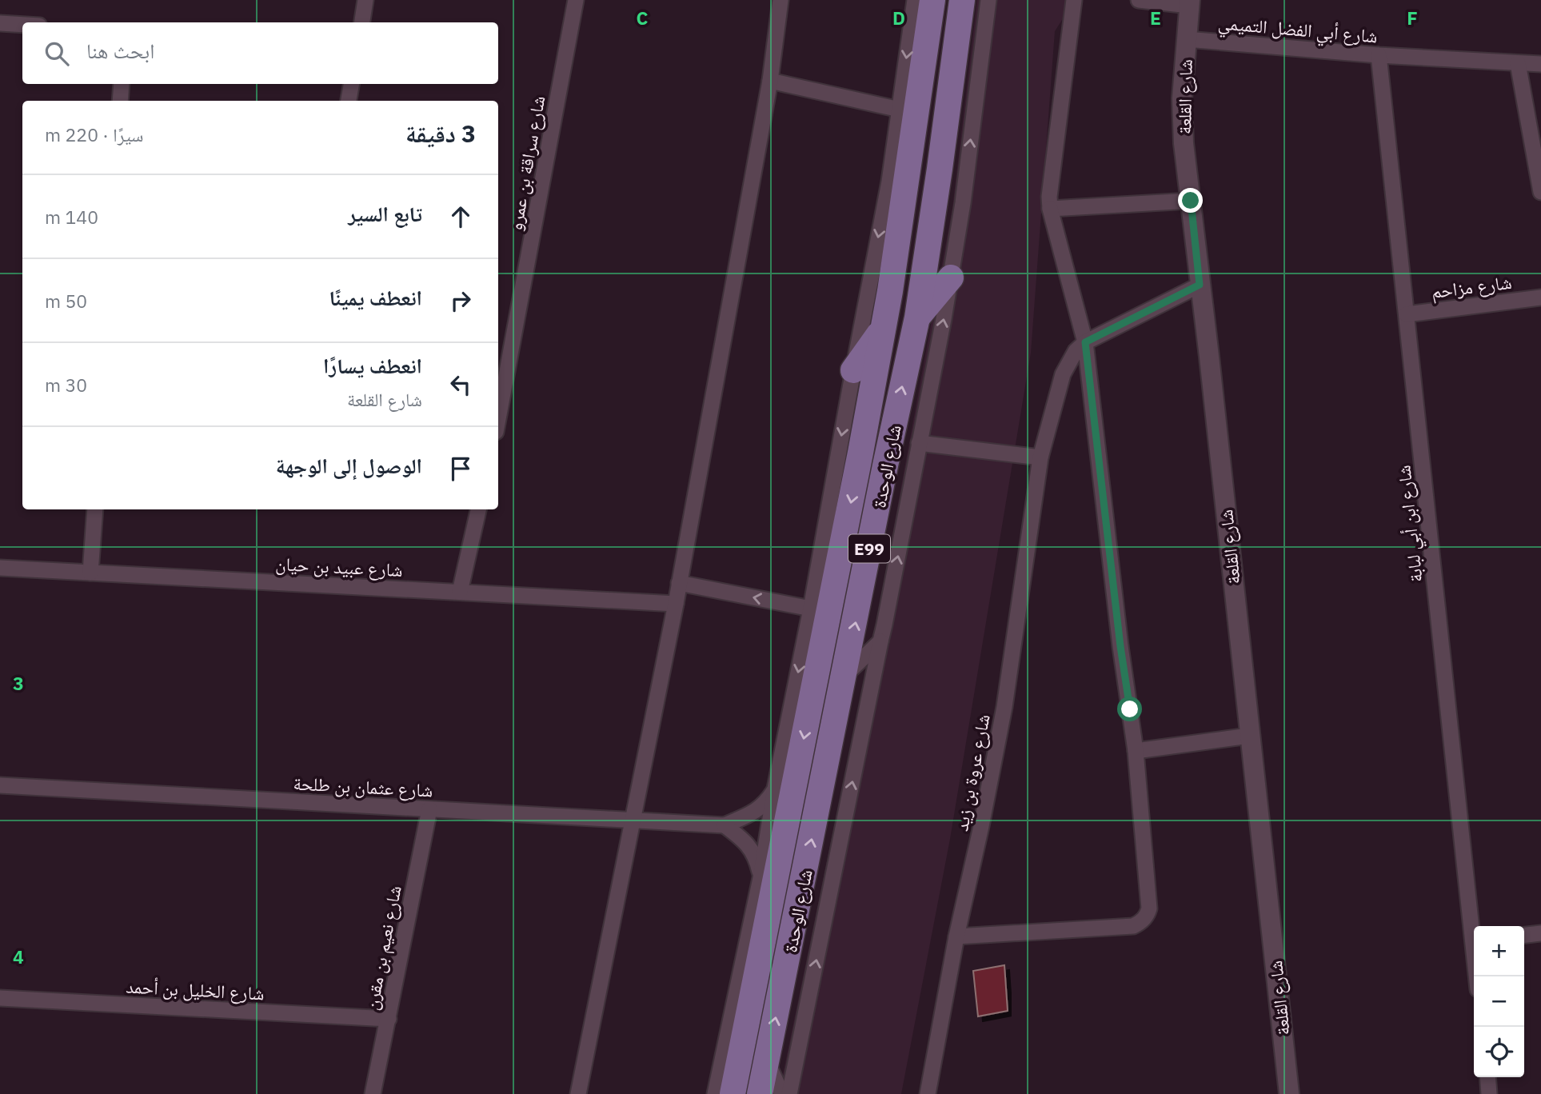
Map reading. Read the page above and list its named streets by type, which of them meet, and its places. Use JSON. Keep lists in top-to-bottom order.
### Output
{
  "streets": {
    "main road": ["شارع الوحدة", "E99"],
    "street": [
      "شارع أبي الفضل التميمي",
      "شارع القلعة",
      "شارع سراقة بن عمرو",
      "شارع مزاحم",
      "شارع ابن أبي لبابة",
      "شارع عبيد بن حيان",
      "شارع عروة بن زيد",
      "شارع عثمان بن طلحة",
      "شارع نعيم بن مقرن",
      "شارع الخليل بن أحمد"
    ]
  },
  "crossings": [
    ["شارع أبي الفضل التميمي", "شارع القلعة"],
    ["شارع أبي الفضل التميمي", "شارع ابن أبي لبابة"],
    ["شارع مزاحم", "شارع ابن أبي لبابة"],
    ["شارع عثمان بن طلحة", "شارع نعيم بن مقرن"],
    ["شارع نعيم بن مقرن", "شارع الخليل بن أحمد"]
  ],
  "page": {
    "search": "ابحث هنا",
    "heading": ["3 دقيقة", "سيرًا · 220 m"],
    "list": [
      ["تابع السير", "140 m"],
      ["انعطف يمينًا", "50 m"],
      ["انعطف يسارًا", "شارع القلعة", "30 m"],
      "الوصول إلى الوجهة"
    ],
    "map_buttons": ["+", "−"]
  },
  "grid": {
    "columns": [
      "C",
      "D",
      "E",
      "F"
    ],
    "rows": ["3", "4"]
  }
}
